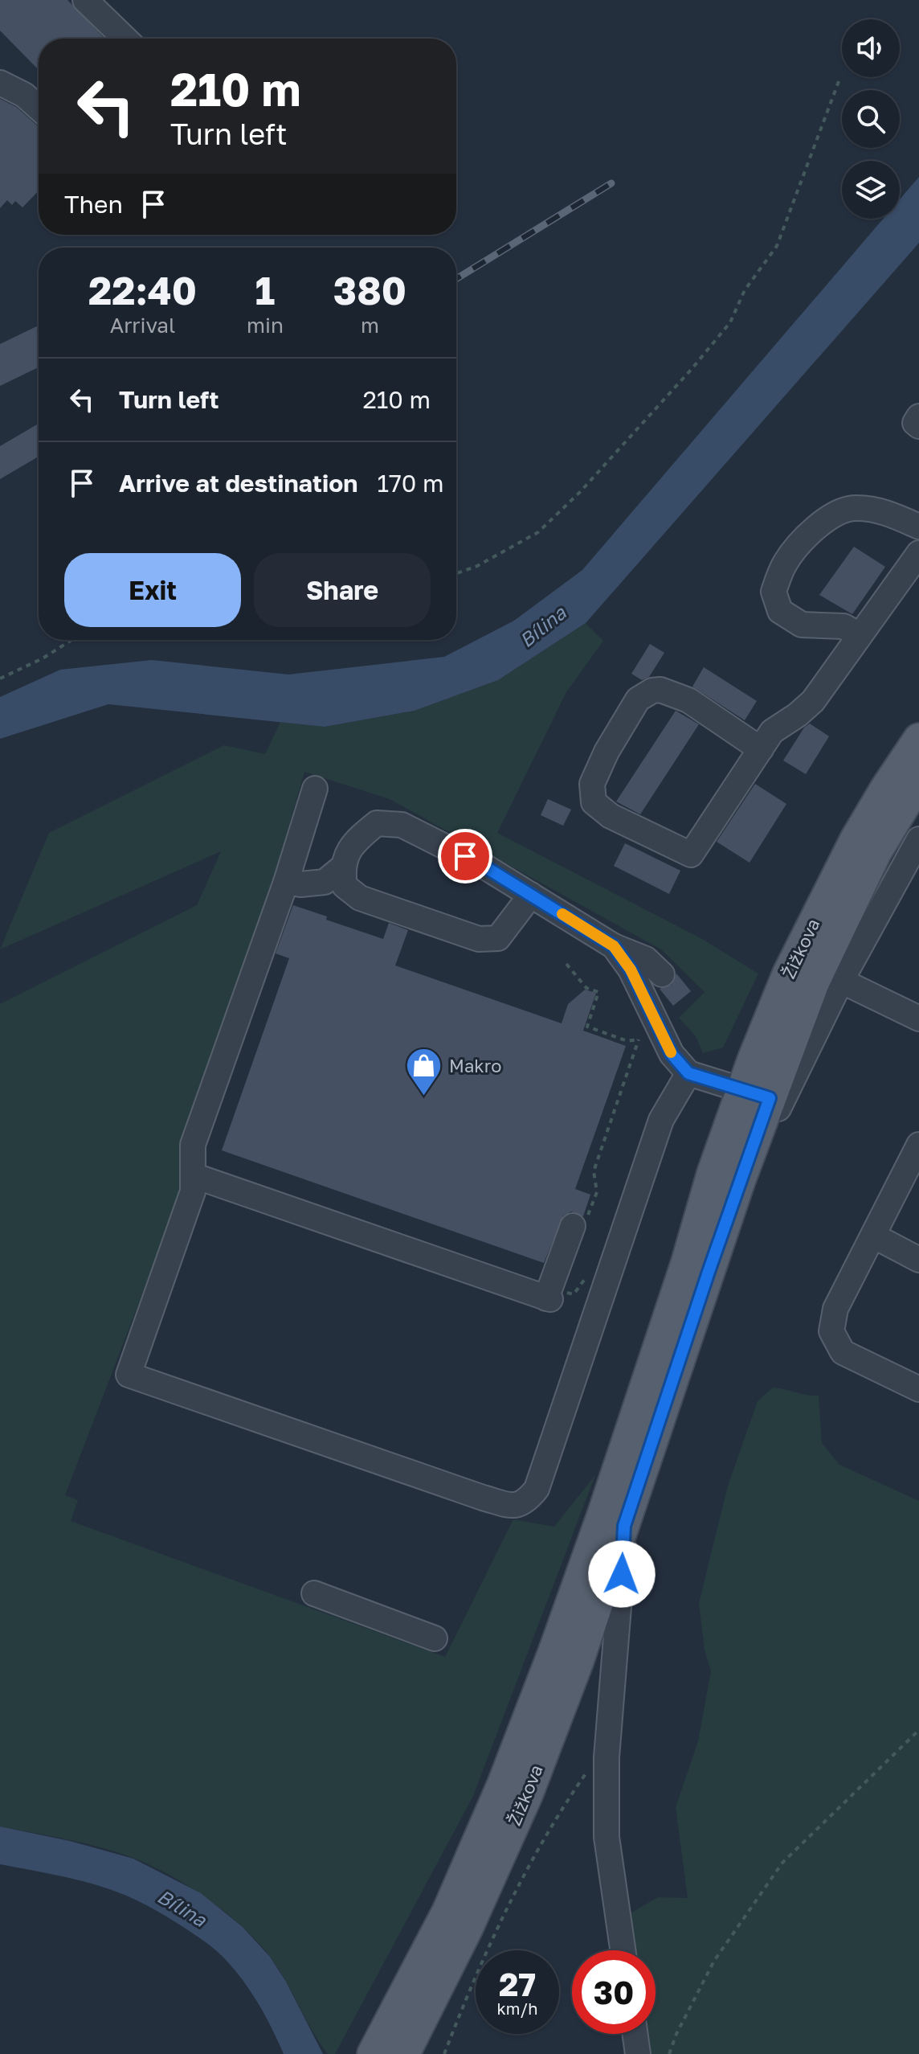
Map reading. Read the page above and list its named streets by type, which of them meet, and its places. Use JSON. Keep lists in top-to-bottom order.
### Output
{
  "streets": {
    "main road": ["Žižkova"]
  },
  "water": ["Bílina"],
  "places": {
    "shop": ["Makro"]
  },
  "page": {
    "turn": ["210 m", "Turn left"],
    "then": "Then",
    "eta": [
      "22:40",
      "Arrival",
      "1",
      "min",
      "380",
      "m"
    ],
    "list": [
      {
        "name": "Turn left",
        "value": "210 m"
      },
      {
        "name": "Arrive at destination",
        "value": "170 m"
      }
    ],
    "buttons": ["Exit", "Share"],
    "speed": "27 km/h",
    "limit": "30"
  }
}
